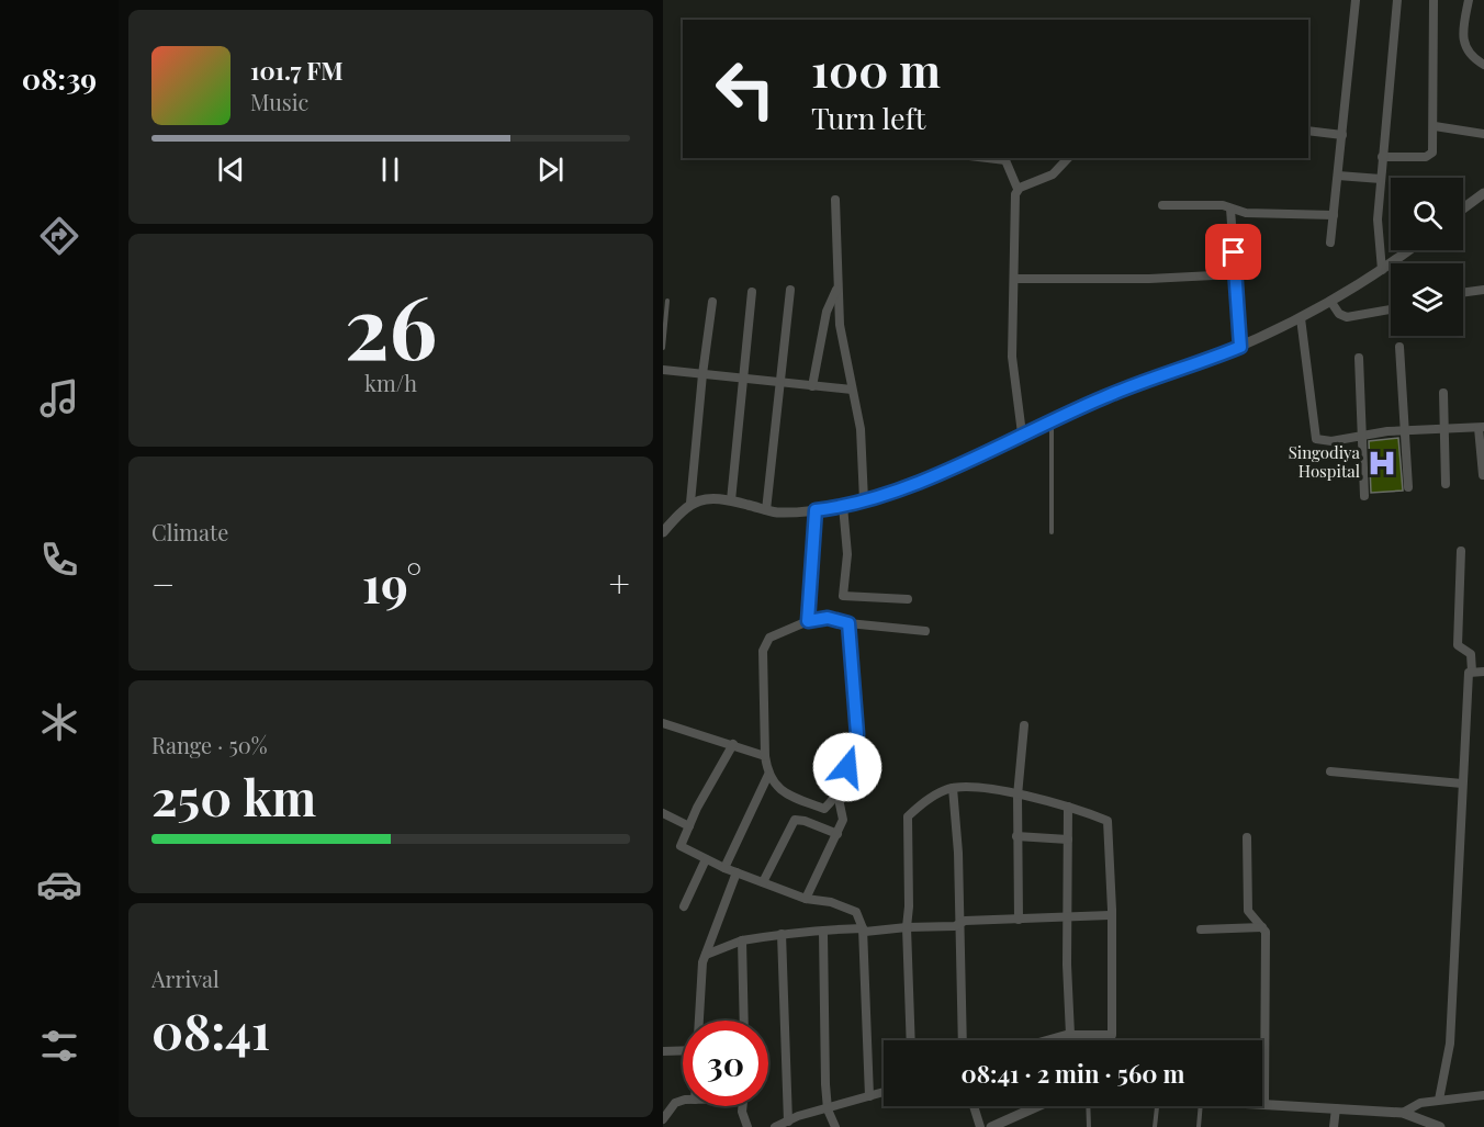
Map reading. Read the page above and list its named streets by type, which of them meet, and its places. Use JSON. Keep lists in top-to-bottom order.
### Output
{
  "places": {
    "hospital": ["Singodiya Hospital"]
  },
  "page": {
    "tabs": "08:39",
    "turn": ["100 m", "Turn left"],
    "song": ["101.7 FM", "Music"],
    "tile": [
      ["26", "km/h"],
      "Climate",
      ["Range · 50%", "250 km"],
      ["Arrival", "08:41"]
    ],
    "heat": ["−", "19°", "+"],
    "limit": "30",
    "trip": "08:41 · 2 min · 560 m"
  }
}
